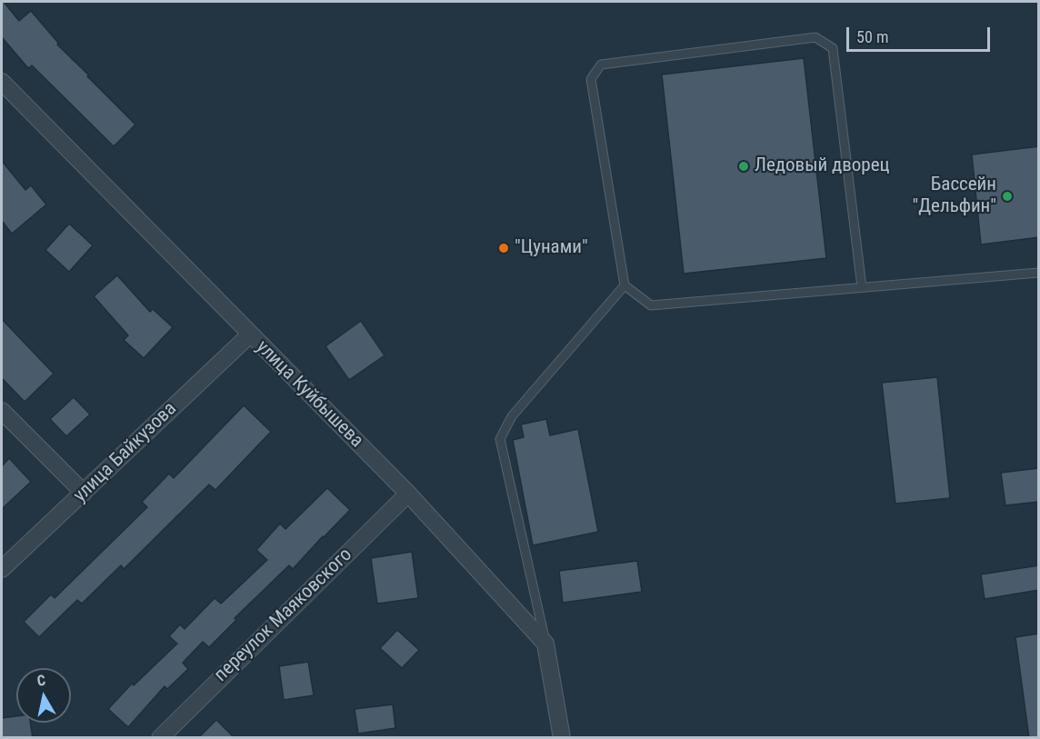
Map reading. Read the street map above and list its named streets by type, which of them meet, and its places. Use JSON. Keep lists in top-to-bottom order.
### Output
{
  "streets": {
    "street": ["улица Куйбышева", "улица Байкузова", "переулок Маяковского"]
  },
  "crossings": [
    ["улица Куйбышева", "улица Байкузова"],
    ["улица Куйбышева", "переулок Маяковского"]
  ],
  "places": ["Ледовый дворец", "Бассейн \"Дельфин\"", "\"Цунами\""],
  "scale_bar": "50 m",
  "north": "top"
}
